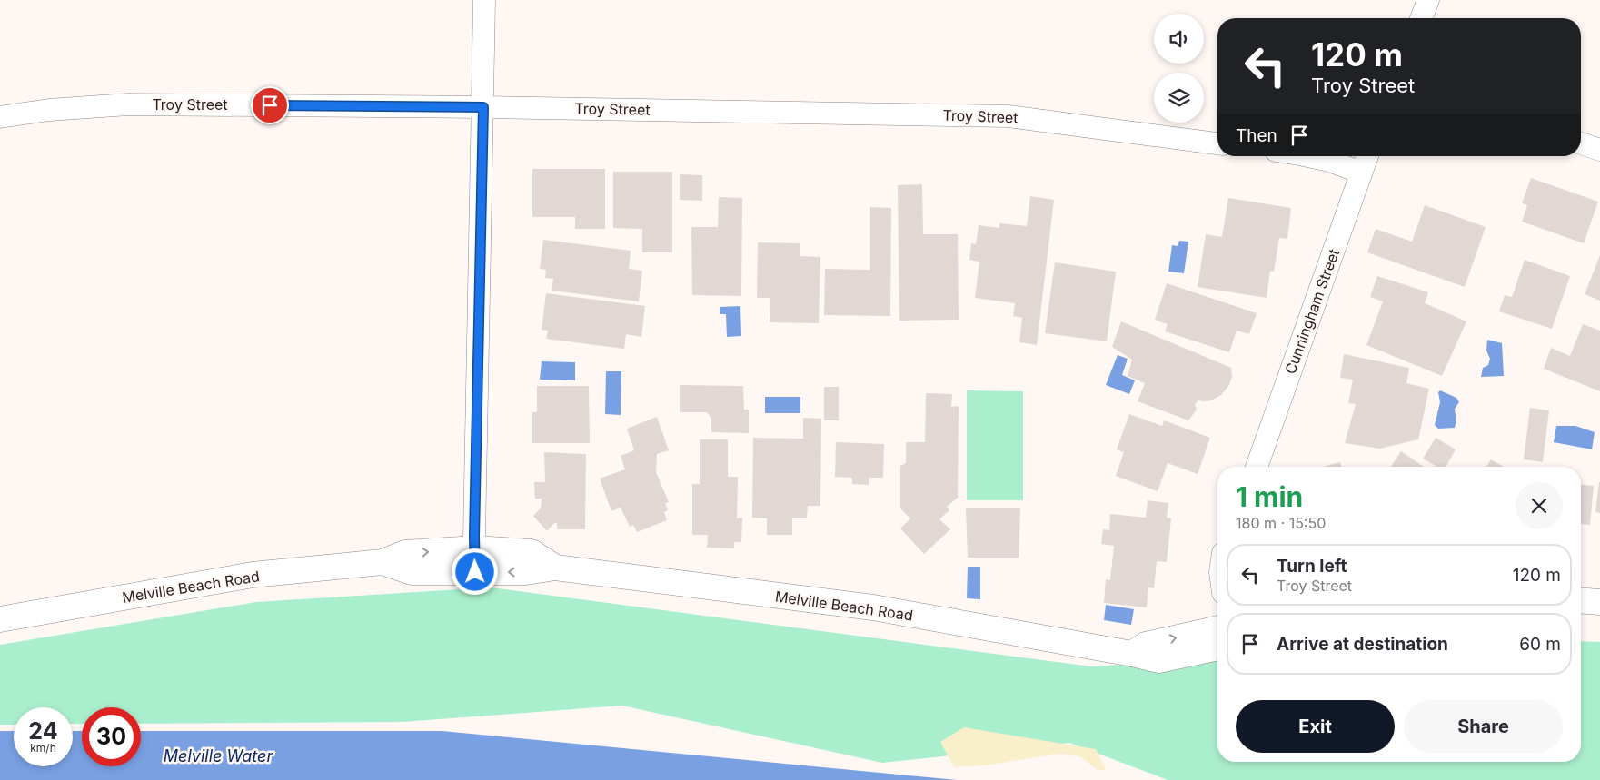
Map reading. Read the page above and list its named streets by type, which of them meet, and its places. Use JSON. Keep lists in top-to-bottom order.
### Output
{
  "streets": {
    "street": ["Troy Street", "Cunningham Street", "Melville Beach Road"]
  },
  "water": ["Melville Water"],
  "page": {
    "turn": ["120 m", "Troy Street"],
    "then": "Then",
    "heading": ["1 min", "180 m · 15:50"],
    "list": [
      {
        "name": "Turn left",
        "note": "Troy Street",
        "value": "120 m"
      },
      {
        "name": "Arrive at destination",
        "value": "60 m"
      }
    ],
    "buttons": ["Exit", "Share"],
    "speed": "24 km/h",
    "limit": "30"
  }
}
